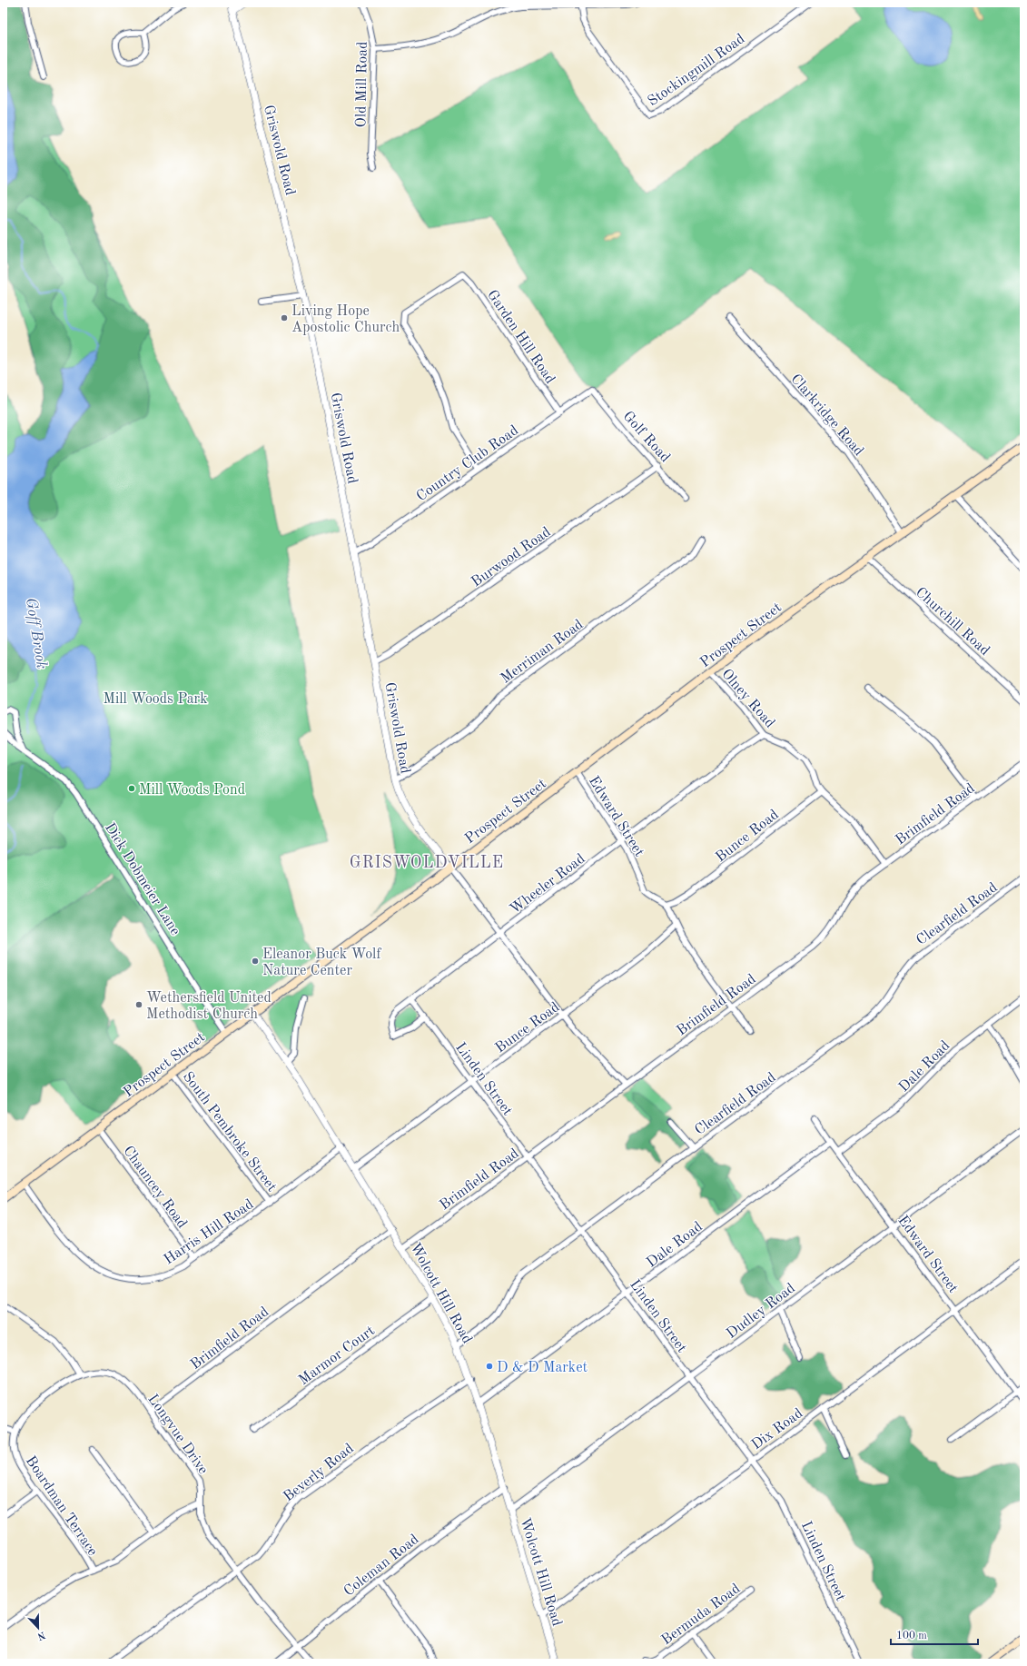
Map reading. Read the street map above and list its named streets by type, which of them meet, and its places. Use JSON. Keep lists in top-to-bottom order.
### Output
{
  "streets": {
    "main road": ["Prospect Street"],
    "street": [
      "Stockingmill Road",
      "Old Mill Road",
      "Griswold Road",
      "Garden Hill Road",
      "Clarkridge Road",
      "Golf Road",
      "Country Club Road",
      "Burwood Road",
      "Churchill Road",
      "Merriman Road",
      "Olney Road",
      "Brimfield Road",
      "Edward Street",
      "Bunce Road",
      "Dick Dobmeier Lane",
      "Wheeler Road",
      "Clearfield Road",
      "Dale Road",
      "Linden Street",
      "South Pembroke Street",
      "Chauncey Road",
      "Harris Hill Road",
      "Wolcott Hill Road",
      "Dudley Road",
      "Marmor Court",
      "Dix Road",
      "Longvue Drive",
      "Beverly Road",
      "Boardman Terrace",
      "Coleman Road",
      "Bermuda Road"
    ]
  },
  "crossings": [
    ["Griswold Road", "Country Club Road"],
    ["Griswold Road", "Burwood Road"],
    ["Griswold Road", "Prospect Street"],
    ["Griswold Road", "Merriman Road"],
    ["Garden Hill Road", "Country Club Road"],
    ["Clarkridge Road", "Prospect Street"],
    ["Golf Road", "Country Club Road"],
    ["Golf Road", "Burwood Road"],
    ["Churchill Road", "Prospect Street"],
    ["Prospect Street", "Olney Road"],
    ["Prospect Street", "Edward Street"],
    ["Prospect Street", "Dick Dobmeier Lane"],
    ["Prospect Street", "South Pembroke Street"],
    ["Prospect Street", "Chauncey Road"],
    ["Prospect Street", "Harris Hill Road"],
    ["Prospect Street", "Wolcott Hill Road"],
    ["Olney Road", "Brimfield Road"],
    ["Olney Road", "Bunce Road"],
    ["Olney Road", "Wheeler Road"],
    ["Brimfield Road", "Linden Street"],
    ["Brimfield Road", "Wolcott Hill Road"],
    ["Brimfield Road", "Longvue Drive"],
    ["Edward Street", "Bunce Road"],
    ["Edward Street", "Wheeler Road"],
    ["Edward Street", "Dale Road"],
    ["Edward Street", "Dudley Road"],
    ["Edward Street", "Dix Road"],
    ["Bunce Road", "Linden Street"],
    ["Bunce Road", "Wolcott Hill Road"],
    ["Wheeler Road", "Linden Street"],
    ["Clearfield Road", "Linden Street"],
    ["Clearfield Road", "Wolcott Hill Road"],
    ["Dale Road", "Linden Street"],
    ["Dale Road", "Wolcott Hill Road"],
    ["Linden Street", "Dudley Road"],
    ["Linden Street", "Dix Road"],
    ["South Pembroke Street", "Harris Hill Road"],
    ["Chauncey Road", "Harris Hill Road"],
    ["Harris Hill Road", "Wolcott Hill Road"],
    ["Wolcott Hill Road", "Dudley Road"],
    ["Wolcott Hill Road", "Marmor Court"],
    ["Wolcott Hill Road", "Dix Road"],
    ["Wolcott Hill Road", "Beverly Road"],
    ["Wolcott Hill Road", "Coleman Road"],
    ["Longvue Drive", "Beverly Road"],
    ["Longvue Drive", "Coleman Road"]
  ],
  "districts": ["GRISWOLDVILLE"],
  "water": ["Goff Brook"],
  "parks": ["Mill Woods Park"],
  "places": [
    "Living Hope Apostolic Church",
    "Mill Woods Pond",
    "Eleanor Buck Wolf Nature Center",
    "Wethersfield United Methodist Church",
    "D & D Market"
  ],
  "scale_bar": "100 m",
  "north": "bottom"
}
